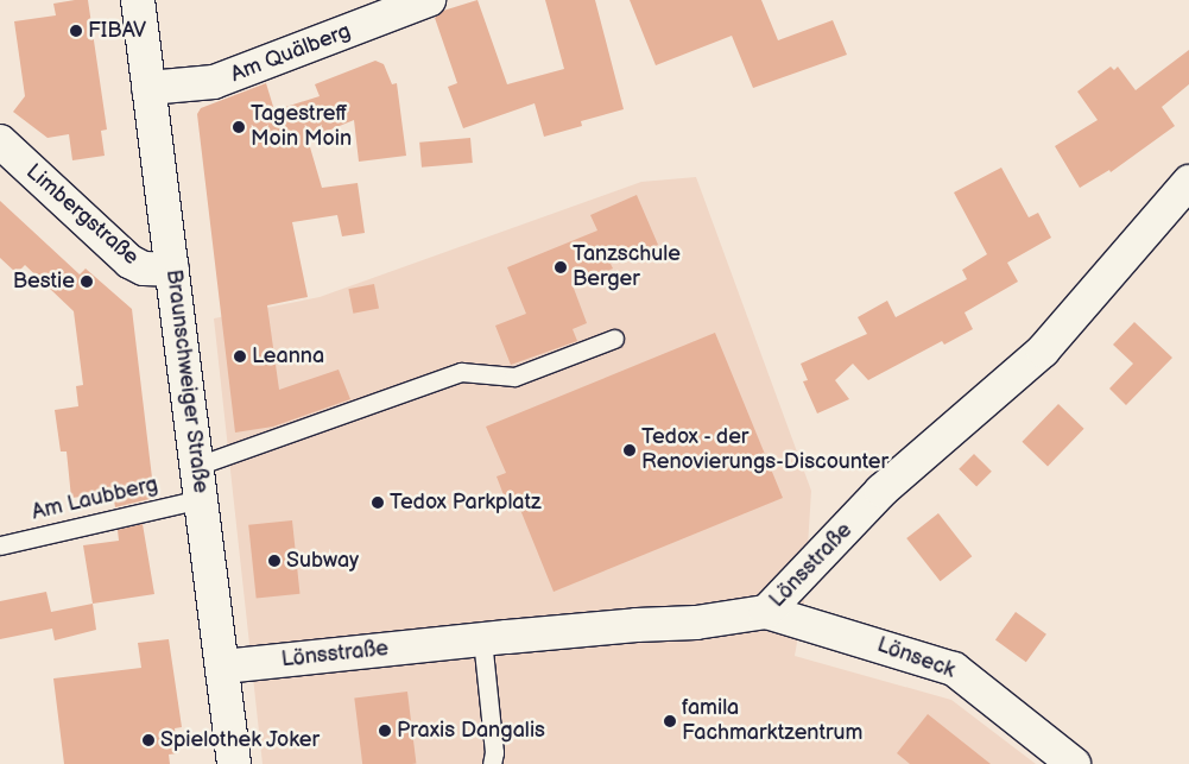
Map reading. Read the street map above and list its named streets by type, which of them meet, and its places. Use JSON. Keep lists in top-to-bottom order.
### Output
{
  "streets": {
    "street": [
      "Am Quälberg",
      "Limbergstraße",
      "Braunschweiger Straße",
      "Lönsstraße",
      "Lönseck"
    ],
    "lane": ["Am Laubberg"]
  },
  "crossings": [
    ["Am Quälberg", "Braunschweiger Straße"],
    ["Limbergstraße", "Braunschweiger Straße"],
    ["Braunschweiger Straße", "Am Laubberg"],
    ["Braunschweiger Straße", "Lönsstraße"],
    ["Lönsstraße", "Lönseck"]
  ],
  "places": [
    "FIBAV",
    "Tagestreff Moin Moin",
    "Tanzschule Berger",
    "Bestie",
    "Leanna",
    "Tedox - der Renovierungs-Discounter",
    "Tedox Parkplatz",
    "Subway",
    "famila Fachmarktzentrum",
    "Praxis Dangalis",
    "Spielothek Joker"
  ]
}
